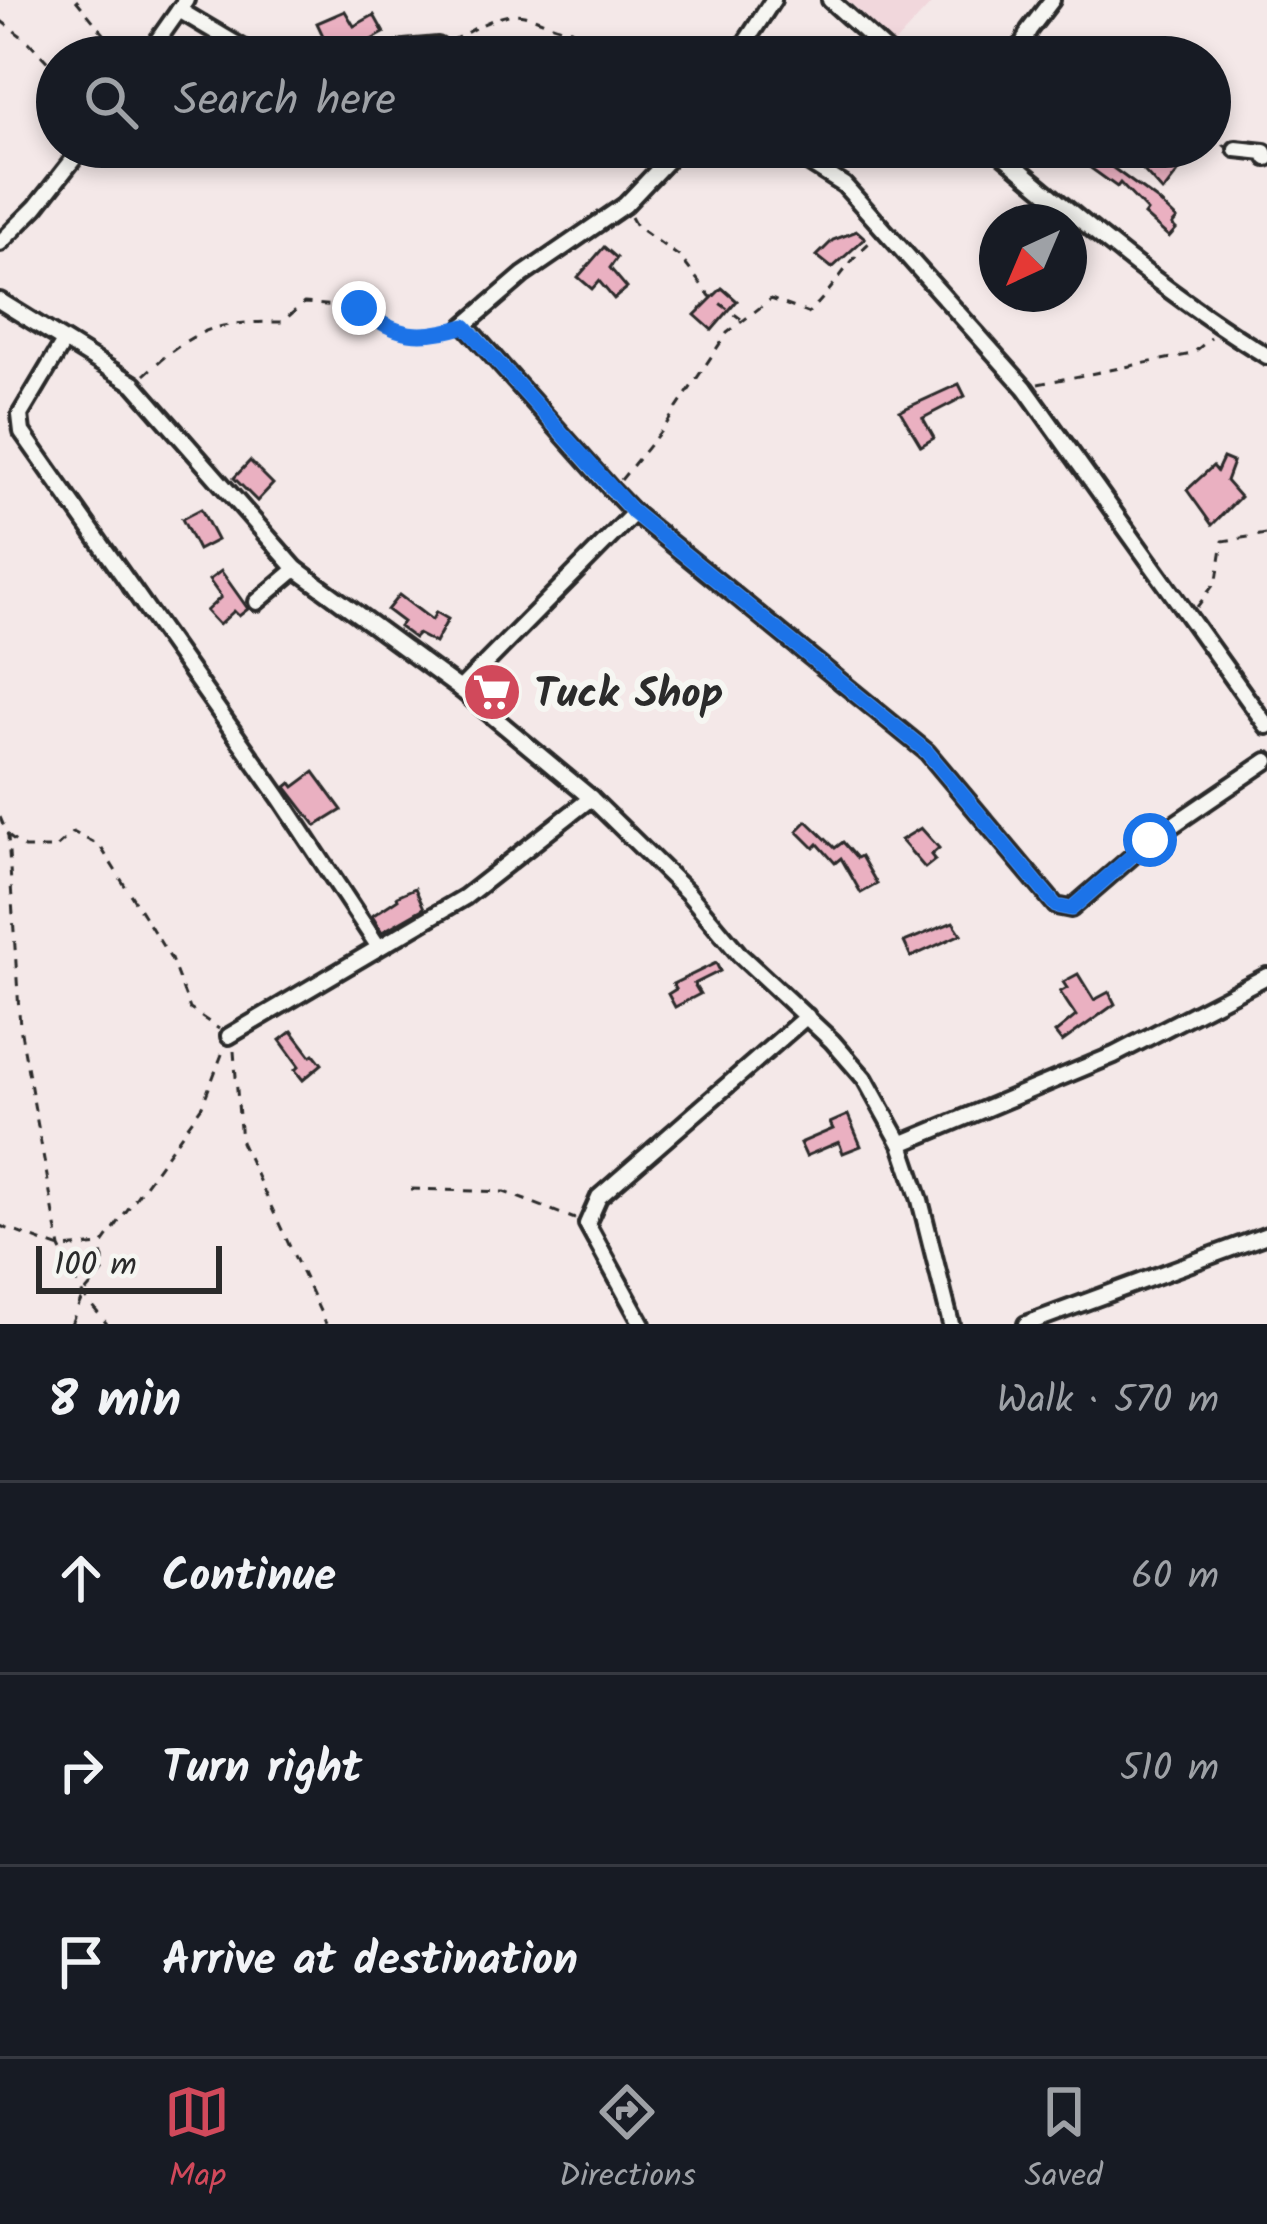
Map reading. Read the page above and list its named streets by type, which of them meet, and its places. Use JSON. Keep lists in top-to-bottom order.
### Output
{
  "places": {
    "supermarket": ["Tuck Shop"]
  },
  "scale_bar": "100 m",
  "north": "bottom left",
  "page": {
    "search": "Search here",
    "scale": "100 m",
    "heading": ["8 min", "Walk · 570 m"],
    "list": [
      ["Continue", "60 m"],
      ["Turn right", "510 m"],
      "Arrive at destination"
    ],
    "nav": ["Map", "Directions", "Saved"]
  }
}
